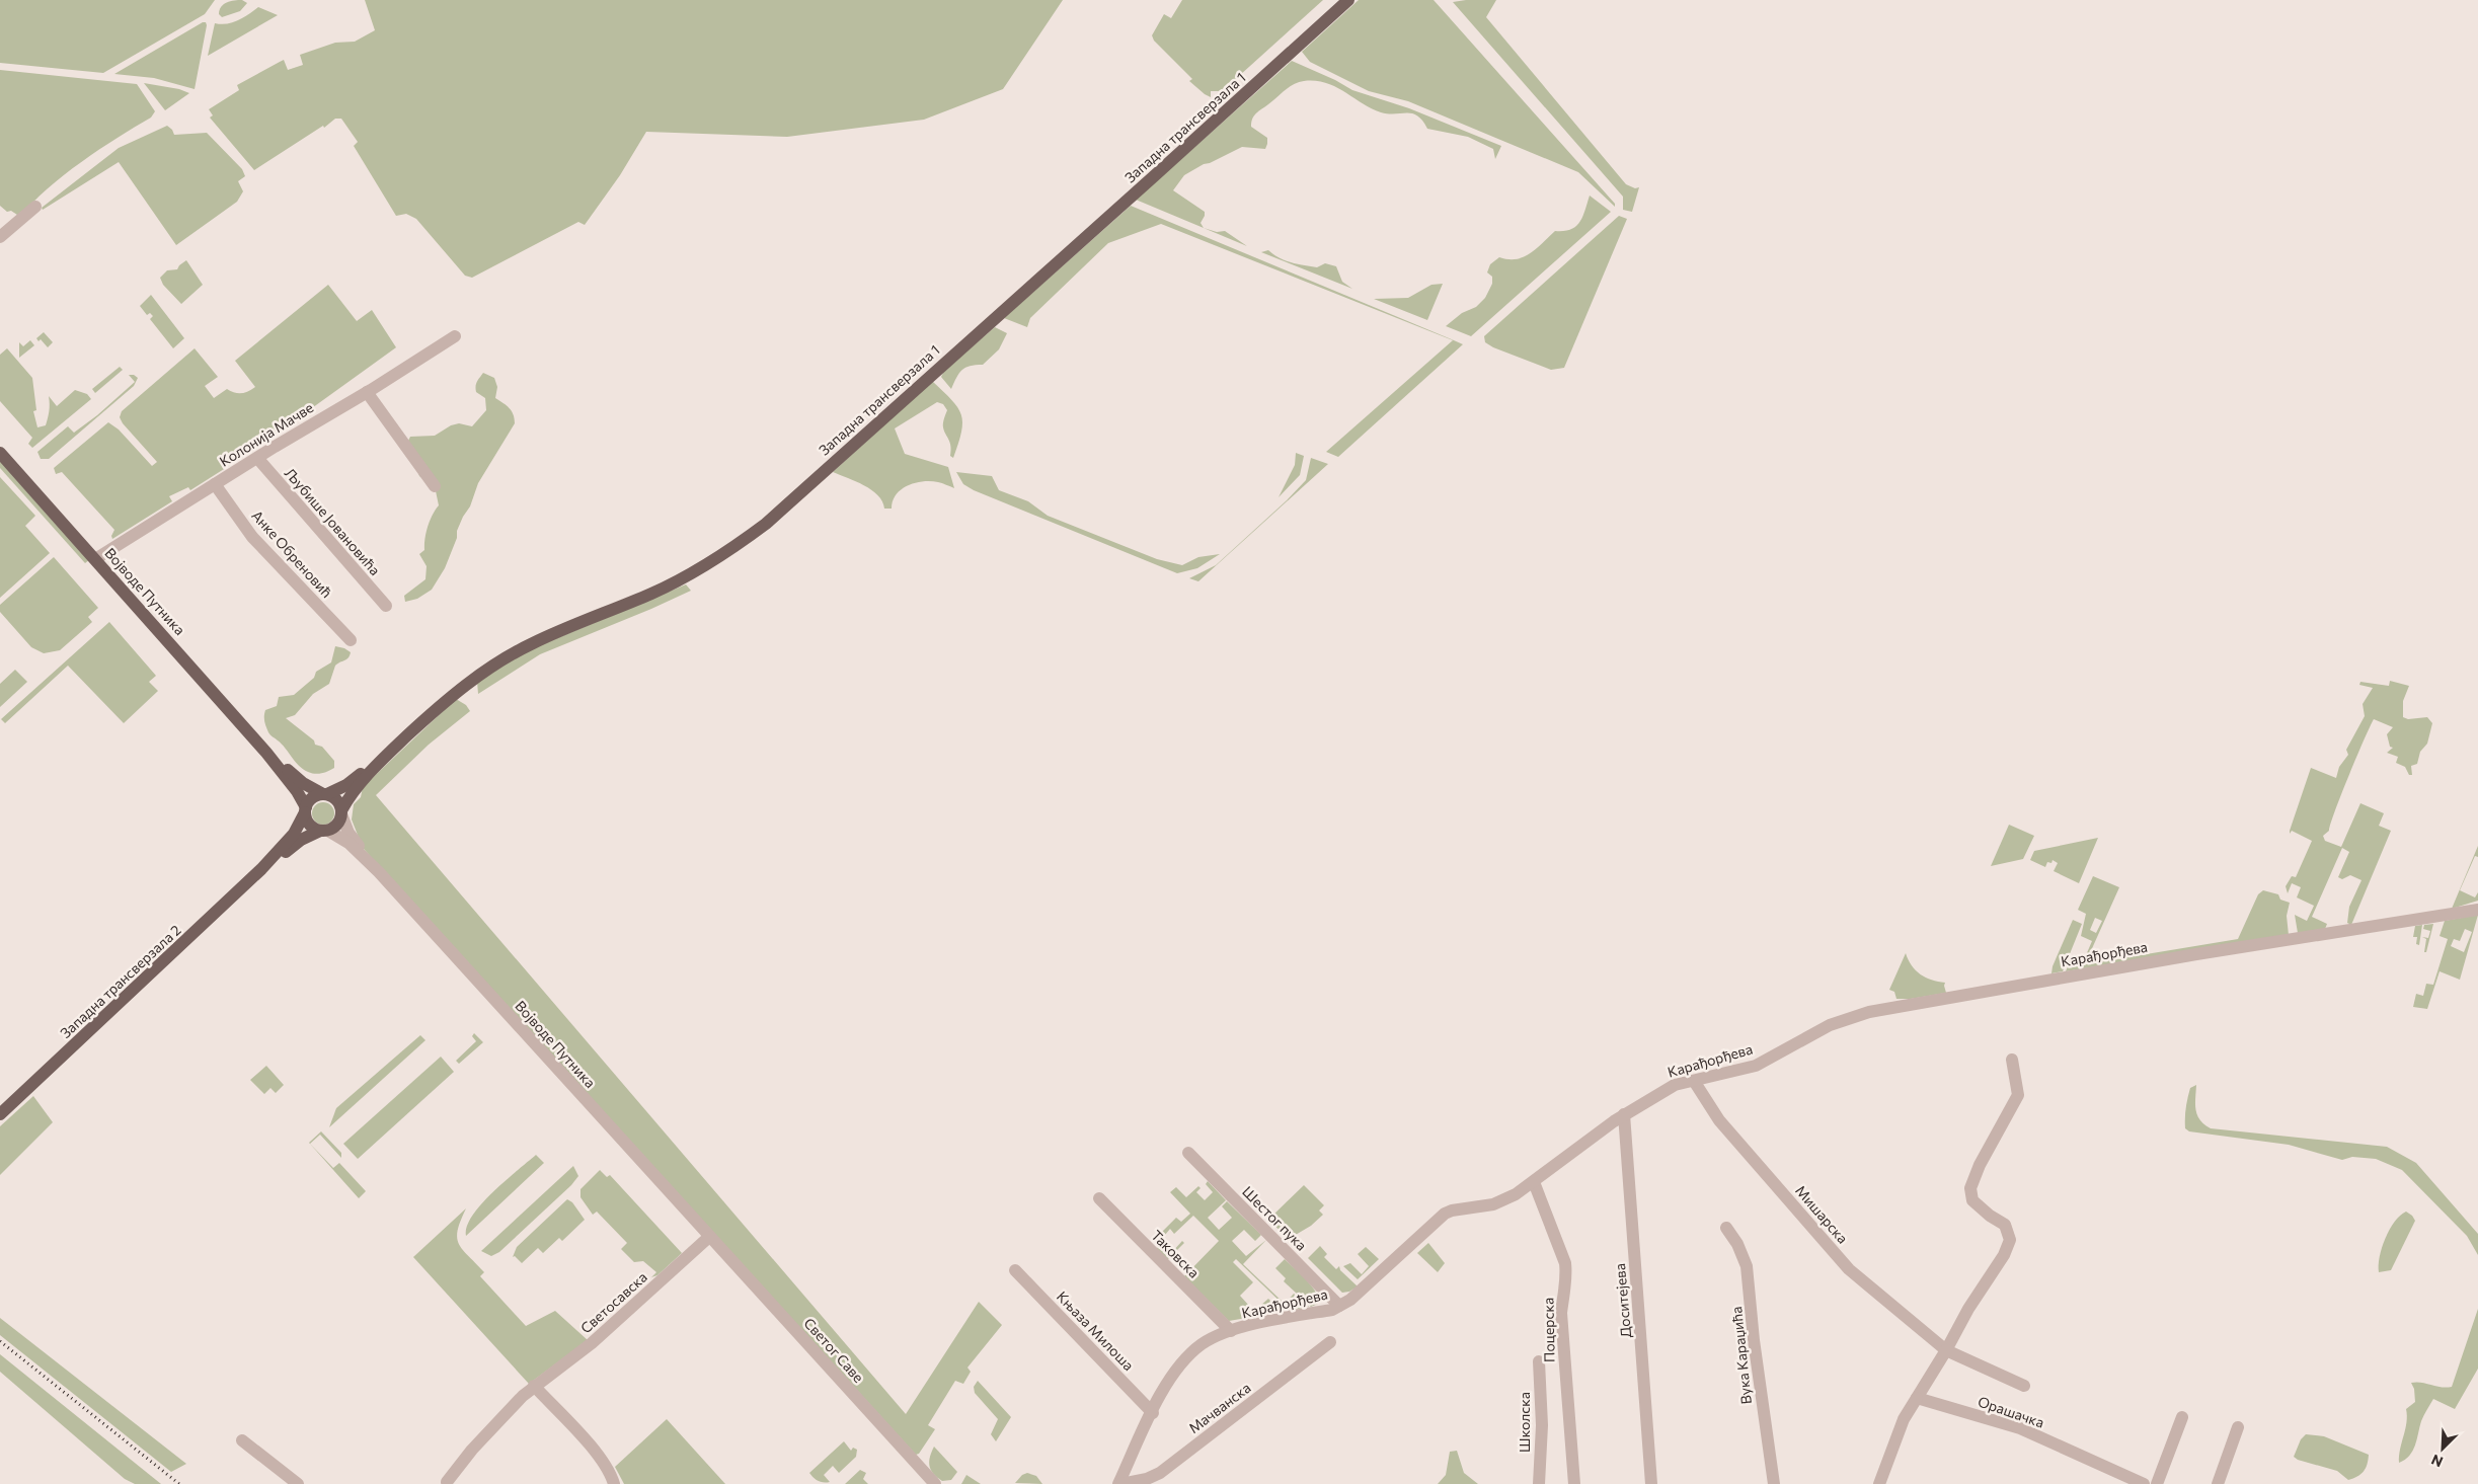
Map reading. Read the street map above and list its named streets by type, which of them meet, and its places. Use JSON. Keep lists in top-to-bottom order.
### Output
{
  "streets": {
    "main road": ["Западна трансверзала 1", "Војводе Путника", "Западна трансверзала 2"],
    "street": [
      "Колонија Мачве",
      "Љубише Јовановића",
      "Анке Обреновић",
      "Карађорђева",
      "Мишарска",
      "Шестог пука",
      "Таковска",
      "Доситејева",
      "Светосавска",
      "Поцерска",
      "Књаза Милоша",
      "Светог Саве",
      "Вука Караџића",
      "Мачванска",
      "Орашачка",
      "Школска"
    ]
  },
  "crossings": [
    ["Западна трансверзала 1", "Војводе Путника"],
    ["Западна трансверзала 1", "Западна трансверзала 2"],
    ["Колонија Мачве", "Љубише Јовановића"],
    ["Колонија Мачве", "Анке Обреновић"],
    ["Колонија Мачве", "Војводе Путника"],
    ["Војводе Путника", "Западна трансверзала 2"],
    ["Војводе Путника", "Светосавска"],
    ["Војводе Путника", "Светог Саве"],
    ["Карађорђева", "Мишарска"],
    ["Карађорђева", "Шестог пука"],
    ["Карађорђева", "Таковска"],
    ["Карађорђева", "Доситејева"],
    ["Карађорђева", "Поцерска"],
    ["Карађорђева", "Књаза Милоша"],
    ["Карађорђева", "Мачванска"],
    ["Светосавска", "Светог Саве"]
  ],
  "north": "bottom left"
}
